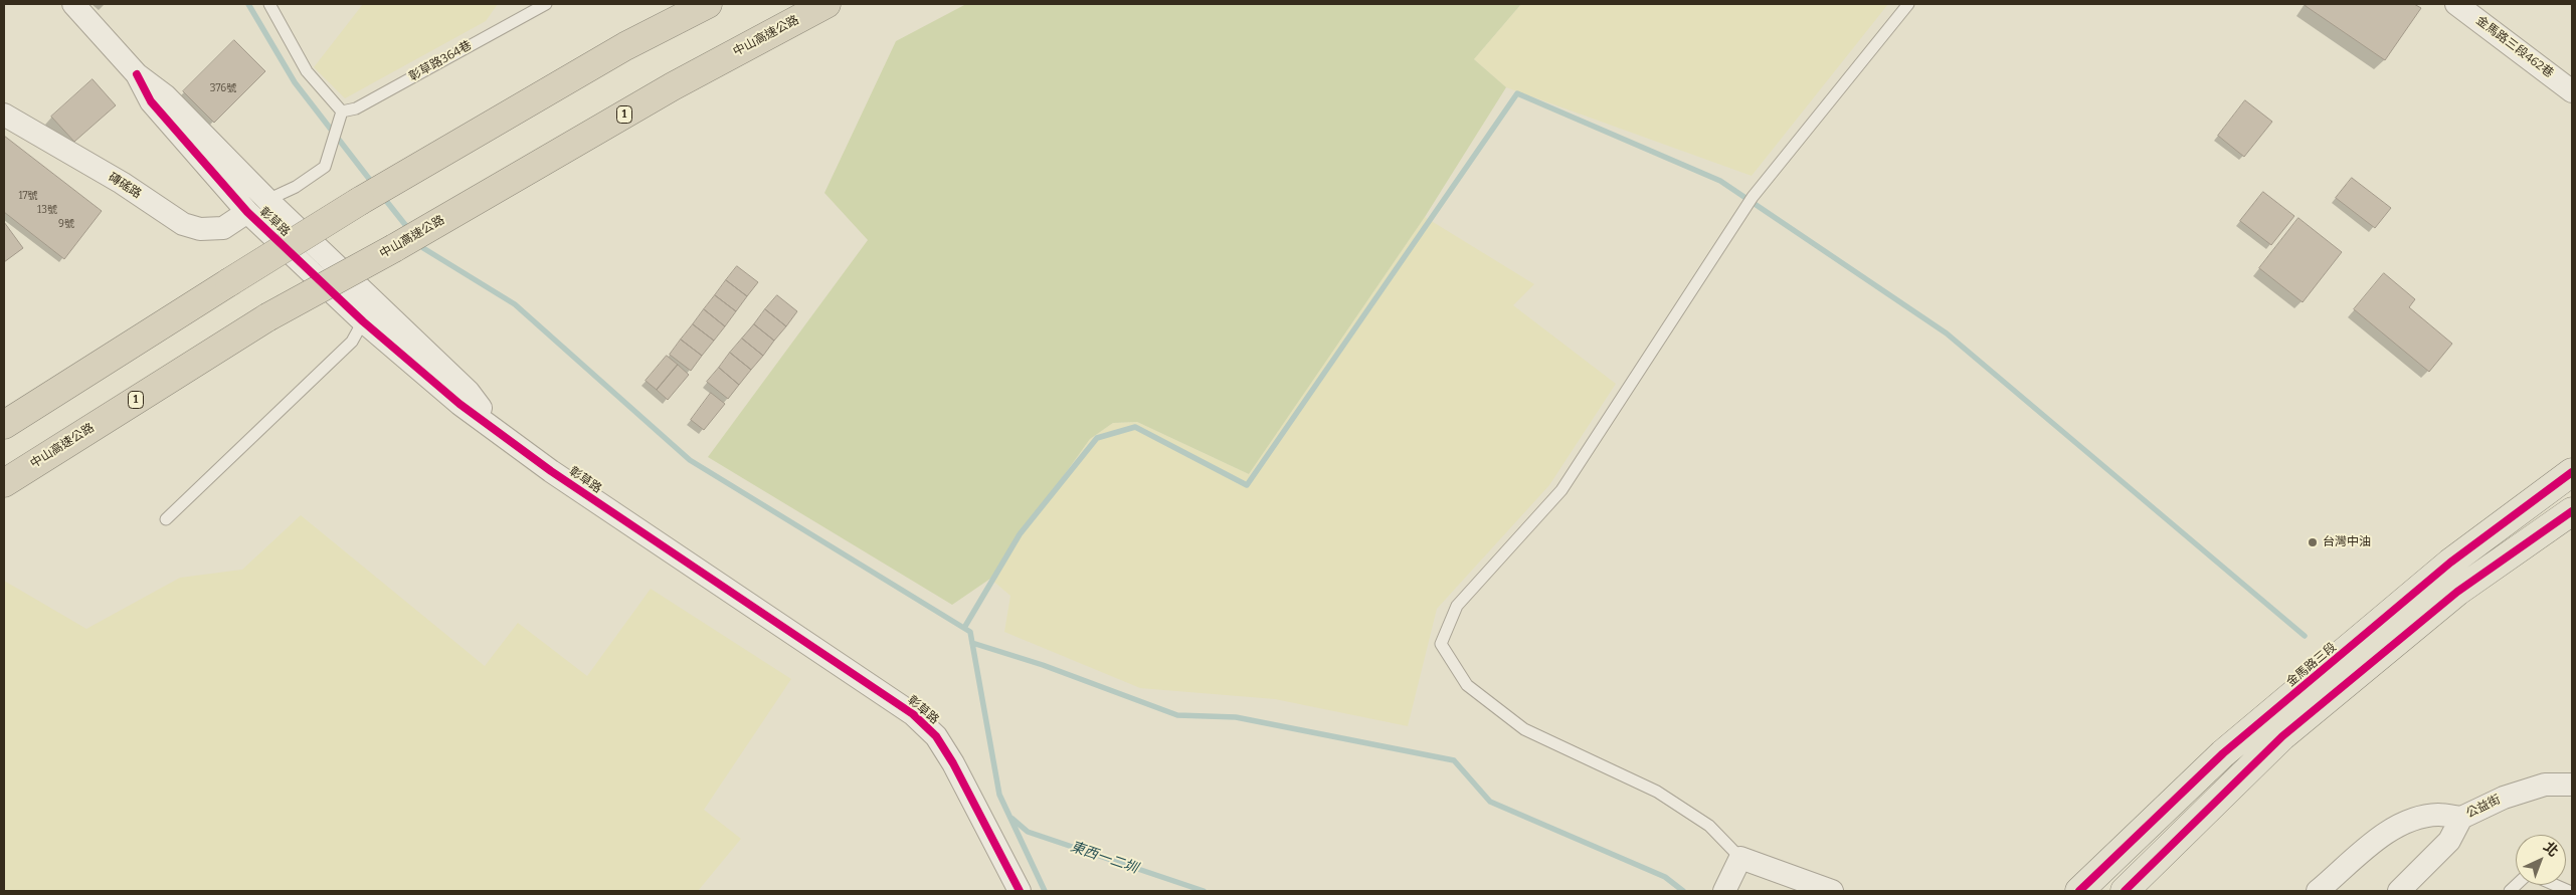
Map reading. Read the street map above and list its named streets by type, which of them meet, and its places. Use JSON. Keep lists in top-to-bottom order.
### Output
{
  "streets": {
    "highway": ["中山高速公路", "1"],
    "main road": ["金馬路三段"],
    "street": [
      "金馬路三段462巷",
      "磚磘路",
      "彰草路",
      "公益街"
    ],
    "lane": ["彰草路364巷"]
  },
  "crossings": [
    ["磚磘路", "彰草路"]
  ],
  "water": ["東西一二圳"],
  "places": ["台灣中油"],
  "house_numbers": [
    "376號",
    "17號",
    "13號",
    "9號"
  ],
  "north": "top right"
}
